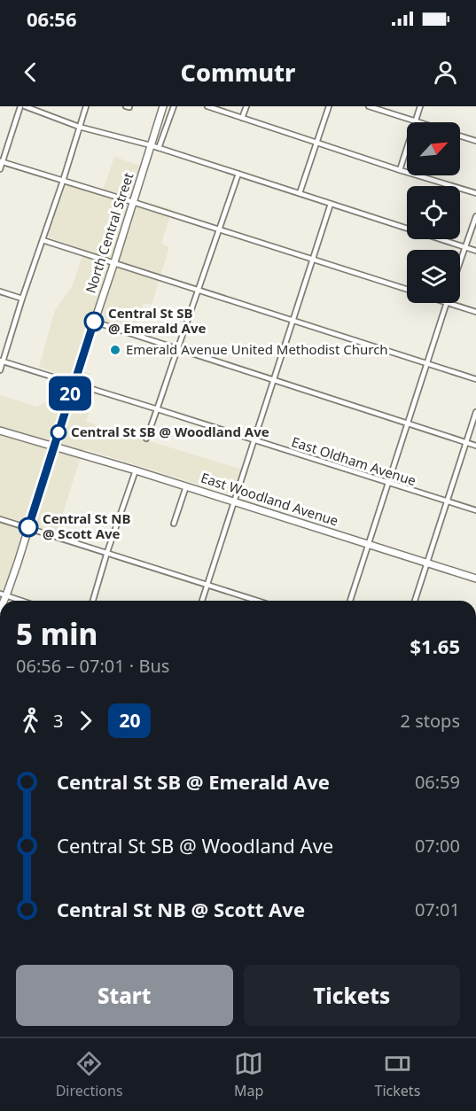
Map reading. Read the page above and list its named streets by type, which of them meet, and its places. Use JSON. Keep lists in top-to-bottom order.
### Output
{
  "streets": {
    "main road": ["North Central Street", "East Woodland Avenue"],
    "street": ["East Oldham Avenue"]
  },
  "crossings": [
    ["North Central Street", "East Oldham Avenue"],
    ["North Central Street", "East Woodland Avenue"]
  ],
  "places": [
    "Central St SB @ Emerald Ave",
    "Emerald Avenue United Methodist Church",
    "Central St SB @ Woodland Ave",
    "Central St NB @ Scott Ave"
  ],
  "lines": ["bus line 20"],
  "north": "top right",
  "page": {
    "status": "06:56",
    "header": "Commutr",
    "on_map": "20",
    "heading": ["5 min", "06:56 – 07:01 · Bus", "$1.65"],
    "legs": ["3", "20", "2 stops"],
    "list": [
      {
        "name": "Central St SB @ Emerald Ave",
        "value": "06:59"
      },
      {
        "name": "Central St SB @ Woodland Ave",
        "value": "07:00"
      },
      {
        "name": "Central St NB @ Scott Ave",
        "value": "07:01"
      }
    ],
    "buttons": ["Start", "Tickets"],
    "tabs": ["Directions", "Map", "Tickets"]
  }
}
